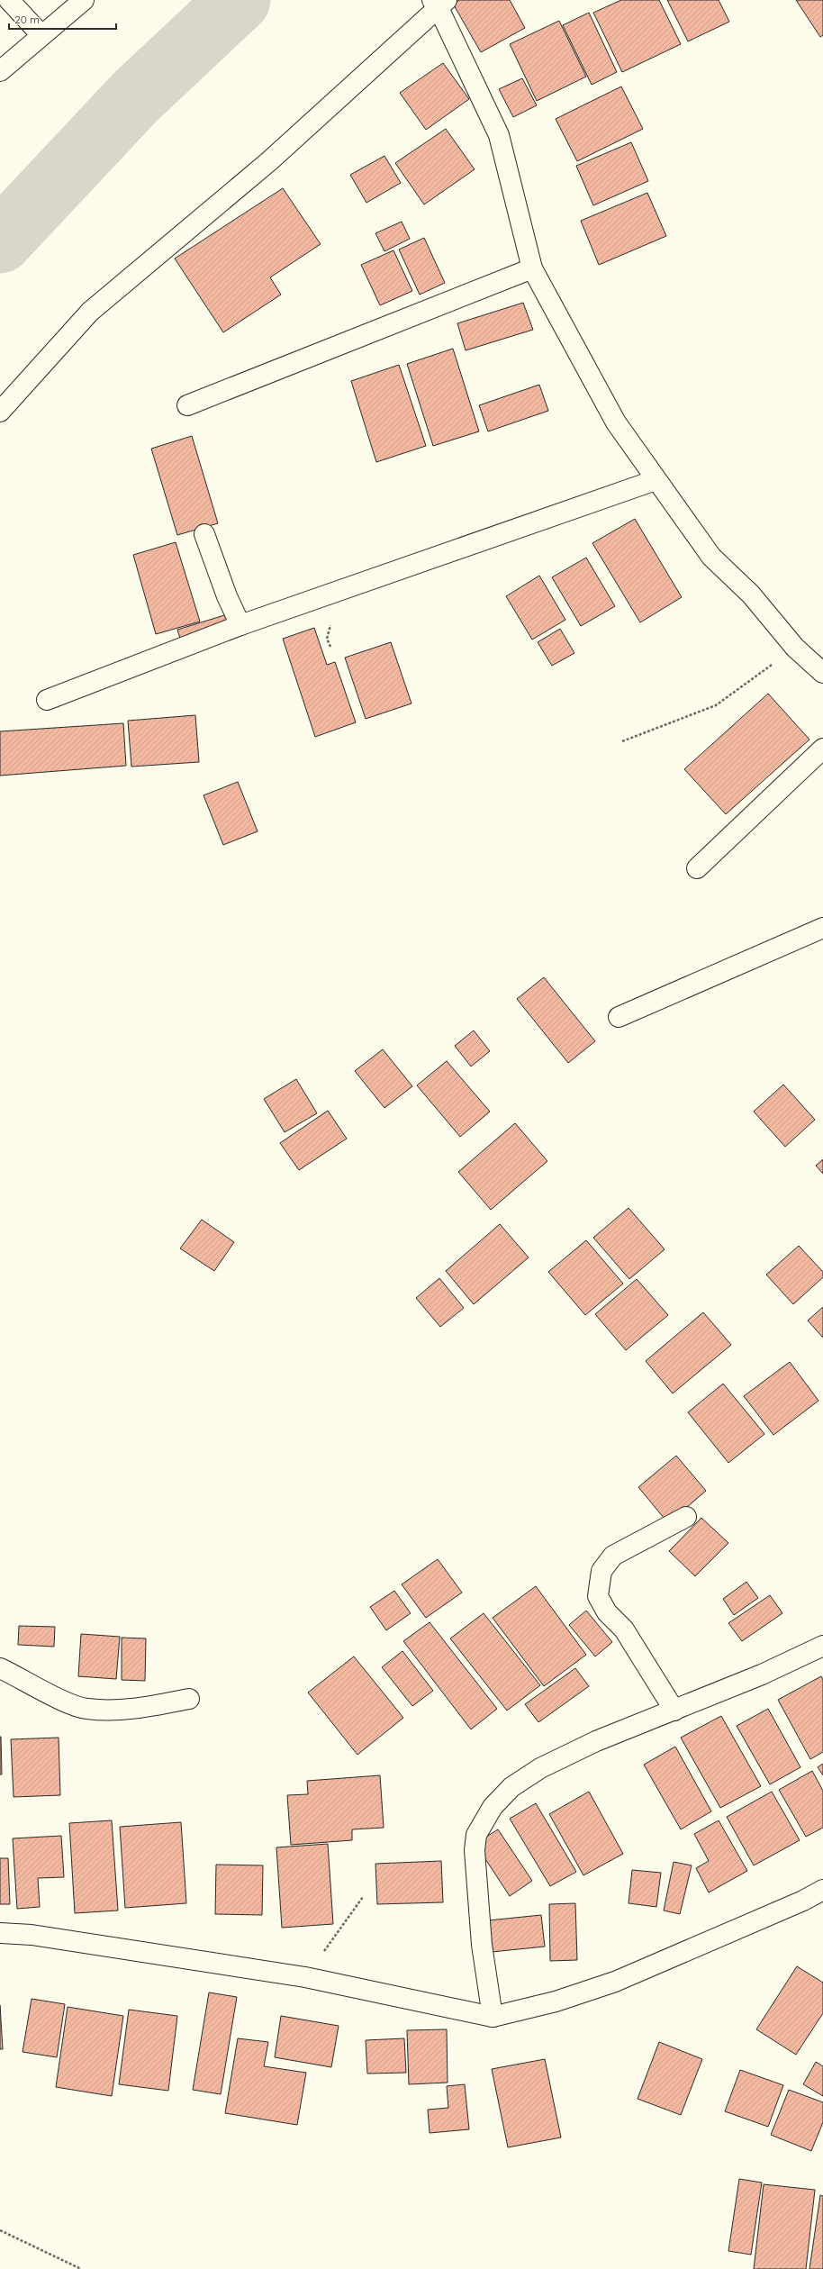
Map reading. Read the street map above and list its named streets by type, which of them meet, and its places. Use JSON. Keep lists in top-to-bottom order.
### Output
{
  "scale_bar": "20 m"
}
